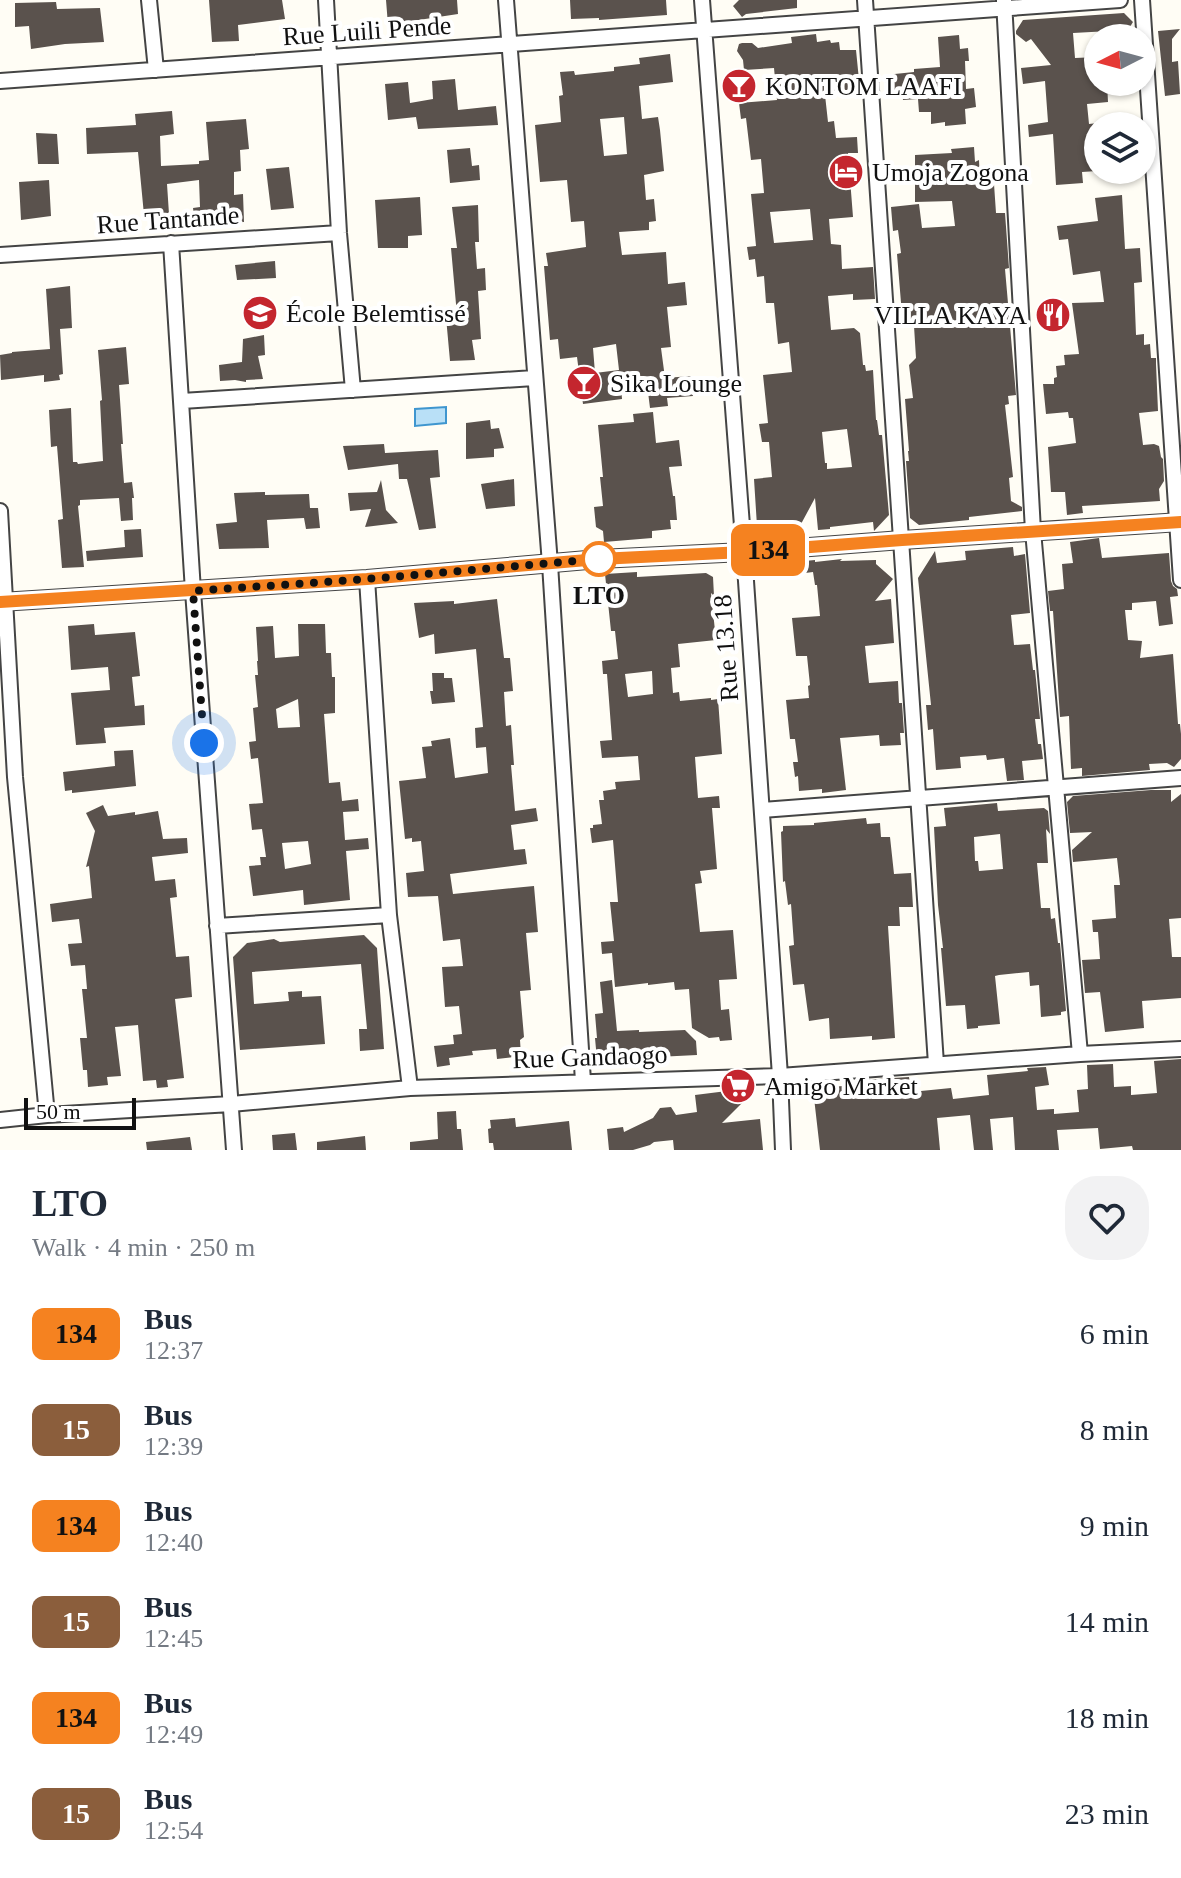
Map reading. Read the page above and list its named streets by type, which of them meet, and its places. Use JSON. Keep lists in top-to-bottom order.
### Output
{
  "streets": {
    "street": [
      "Rue Luili Pende",
      "Rue Tantande",
      "Rue 13.18",
      "Rue Gandaogo"
    ]
  },
  "crossings": [
    ["Rue Luili Pende", "Rue 13.18"],
    ["Rue 13.18", "Rue Gandaogo"]
  ],
  "places": {
    "bar": ["KONTOM LAAFI", "Sika Lounge"],
    "hotel": ["Umoja Zogona"],
    "school or university": ["École Belemtissé"],
    "restaurant": ["VILLA KAYA"],
    "other": ["LTO"],
    "supermarket": ["Amigo Market"]
  },
  "lines": ["bus line 134"],
  "scale_bar": "50 m",
  "north": "left",
  "page": {
    "on_map": "134",
    "scale": "50 m",
    "heading": ["LTO", "Walk · 4 min · 250 m"],
    "list": [
      {
        "mark": "134",
        "name": "Bus",
        "note": "12:37",
        "value": "6 min"
      },
      {
        "mark": "15",
        "name": "Bus",
        "note": "12:39",
        "value": "8 min"
      },
      {
        "mark": "134",
        "name": "Bus",
        "note": "12:40",
        "value": "9 min"
      },
      {
        "mark": "15",
        "name": "Bus",
        "note": "12:45",
        "value": "14 min"
      },
      {
        "mark": "134",
        "name": "Bus",
        "note": "12:49",
        "value": "18 min"
      },
      {
        "mark": "15",
        "name": "Bus",
        "note": "12:54",
        "value": "23 min"
      }
    ]
  }
}
